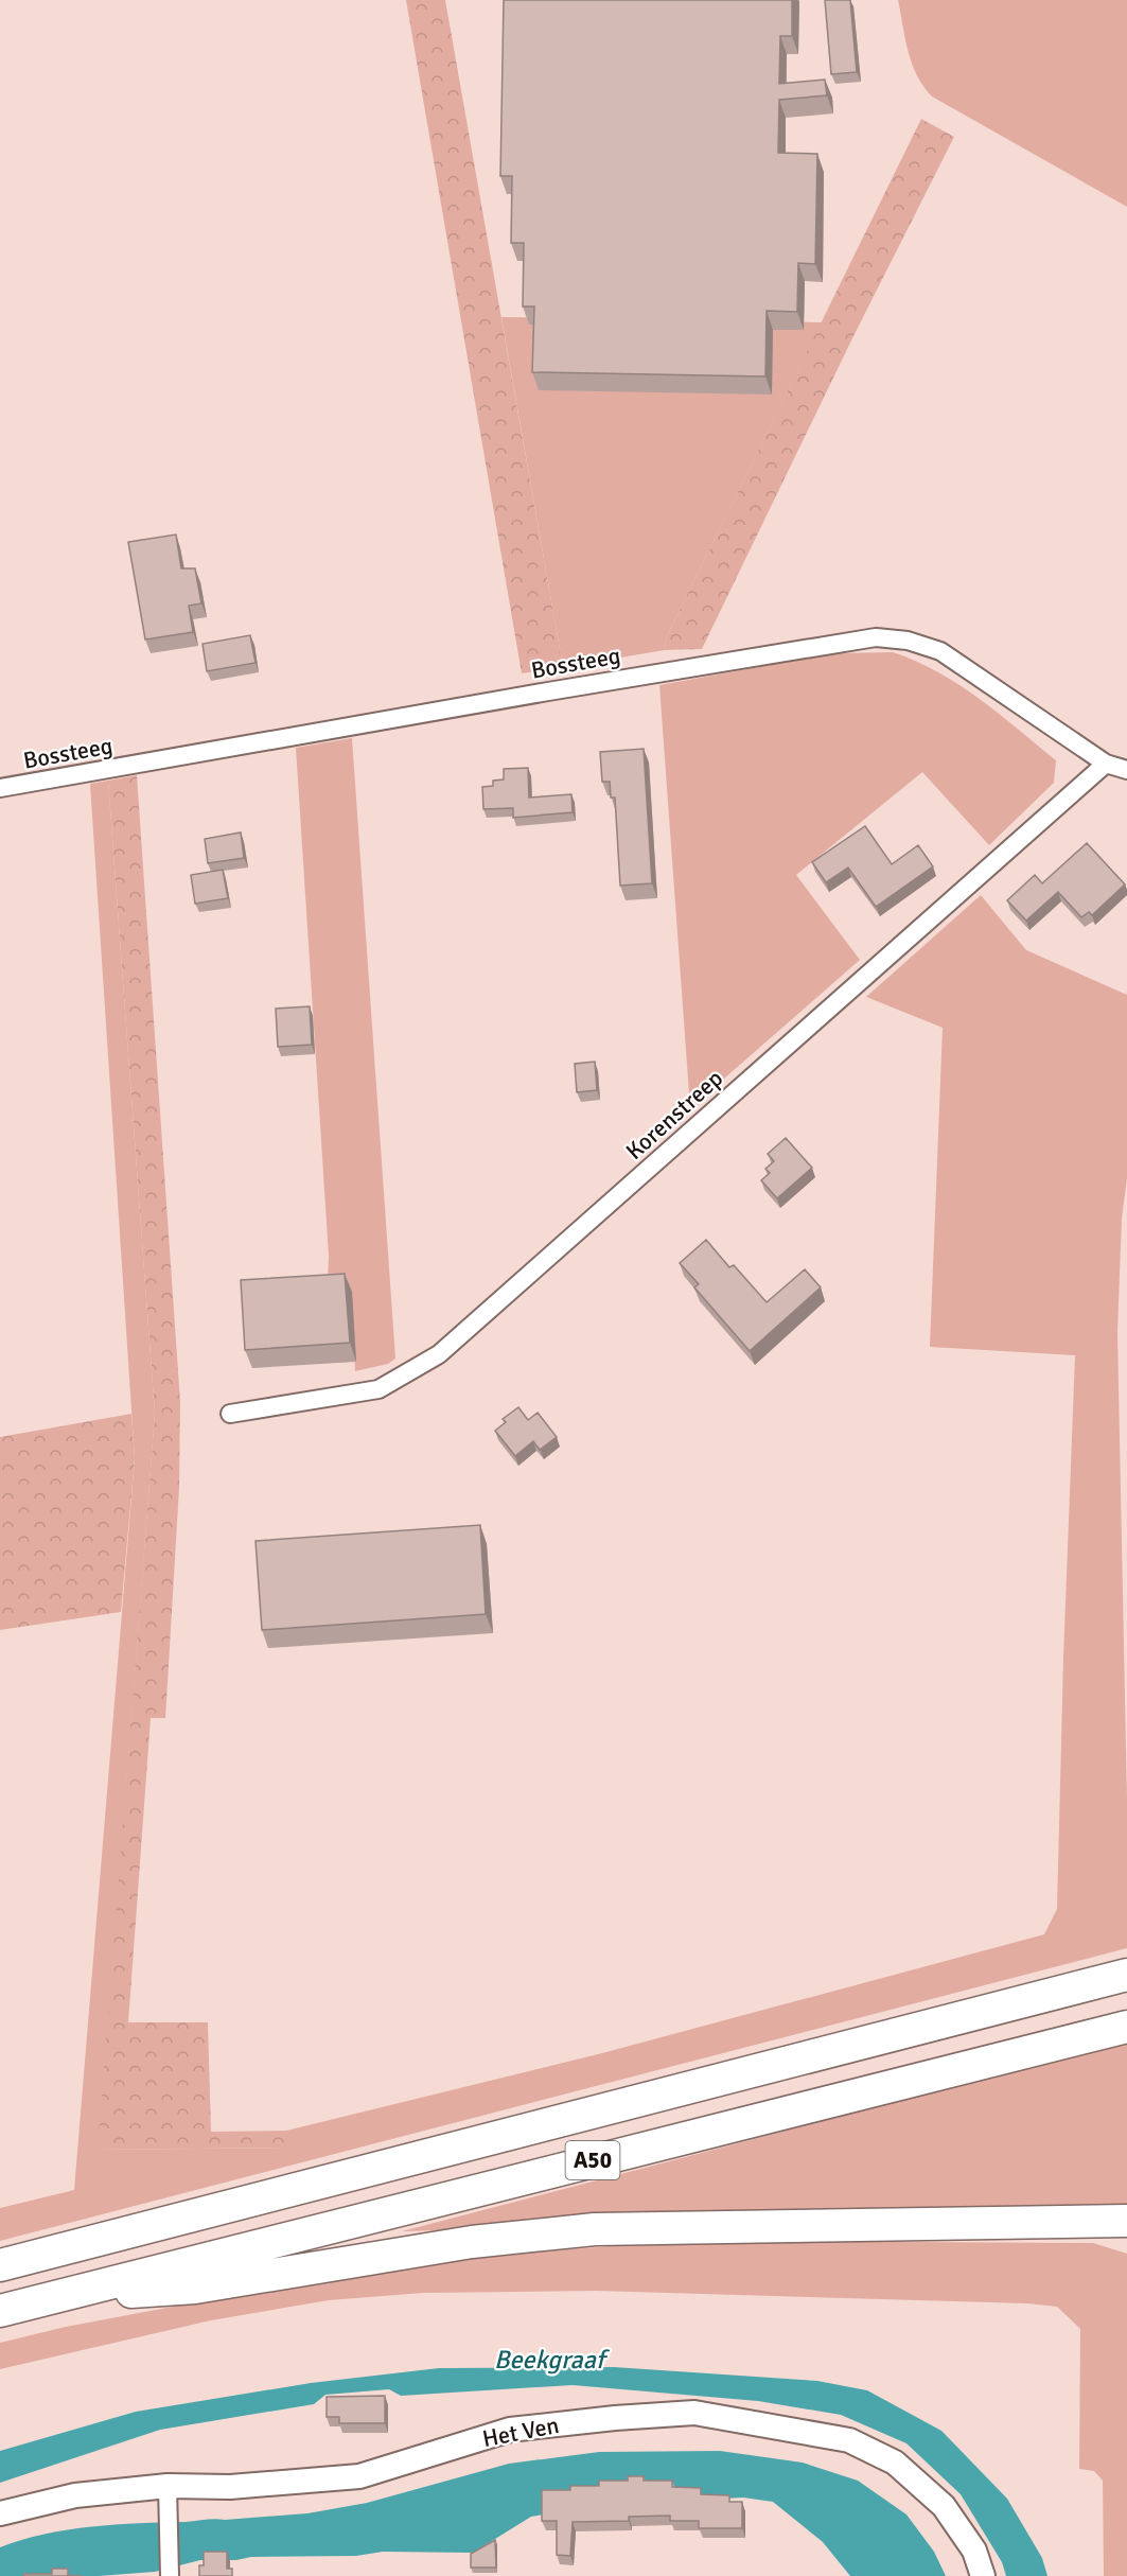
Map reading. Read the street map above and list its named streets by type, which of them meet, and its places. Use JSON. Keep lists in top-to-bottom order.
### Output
{
  "streets": {
    "highway": ["A50"],
    "street": ["Bossteeg", "Korenstreep", "Het Ven"]
  },
  "crossings": [
    ["Bossteeg", "Korenstreep"]
  ],
  "water": ["Beekgraaf"]
}
